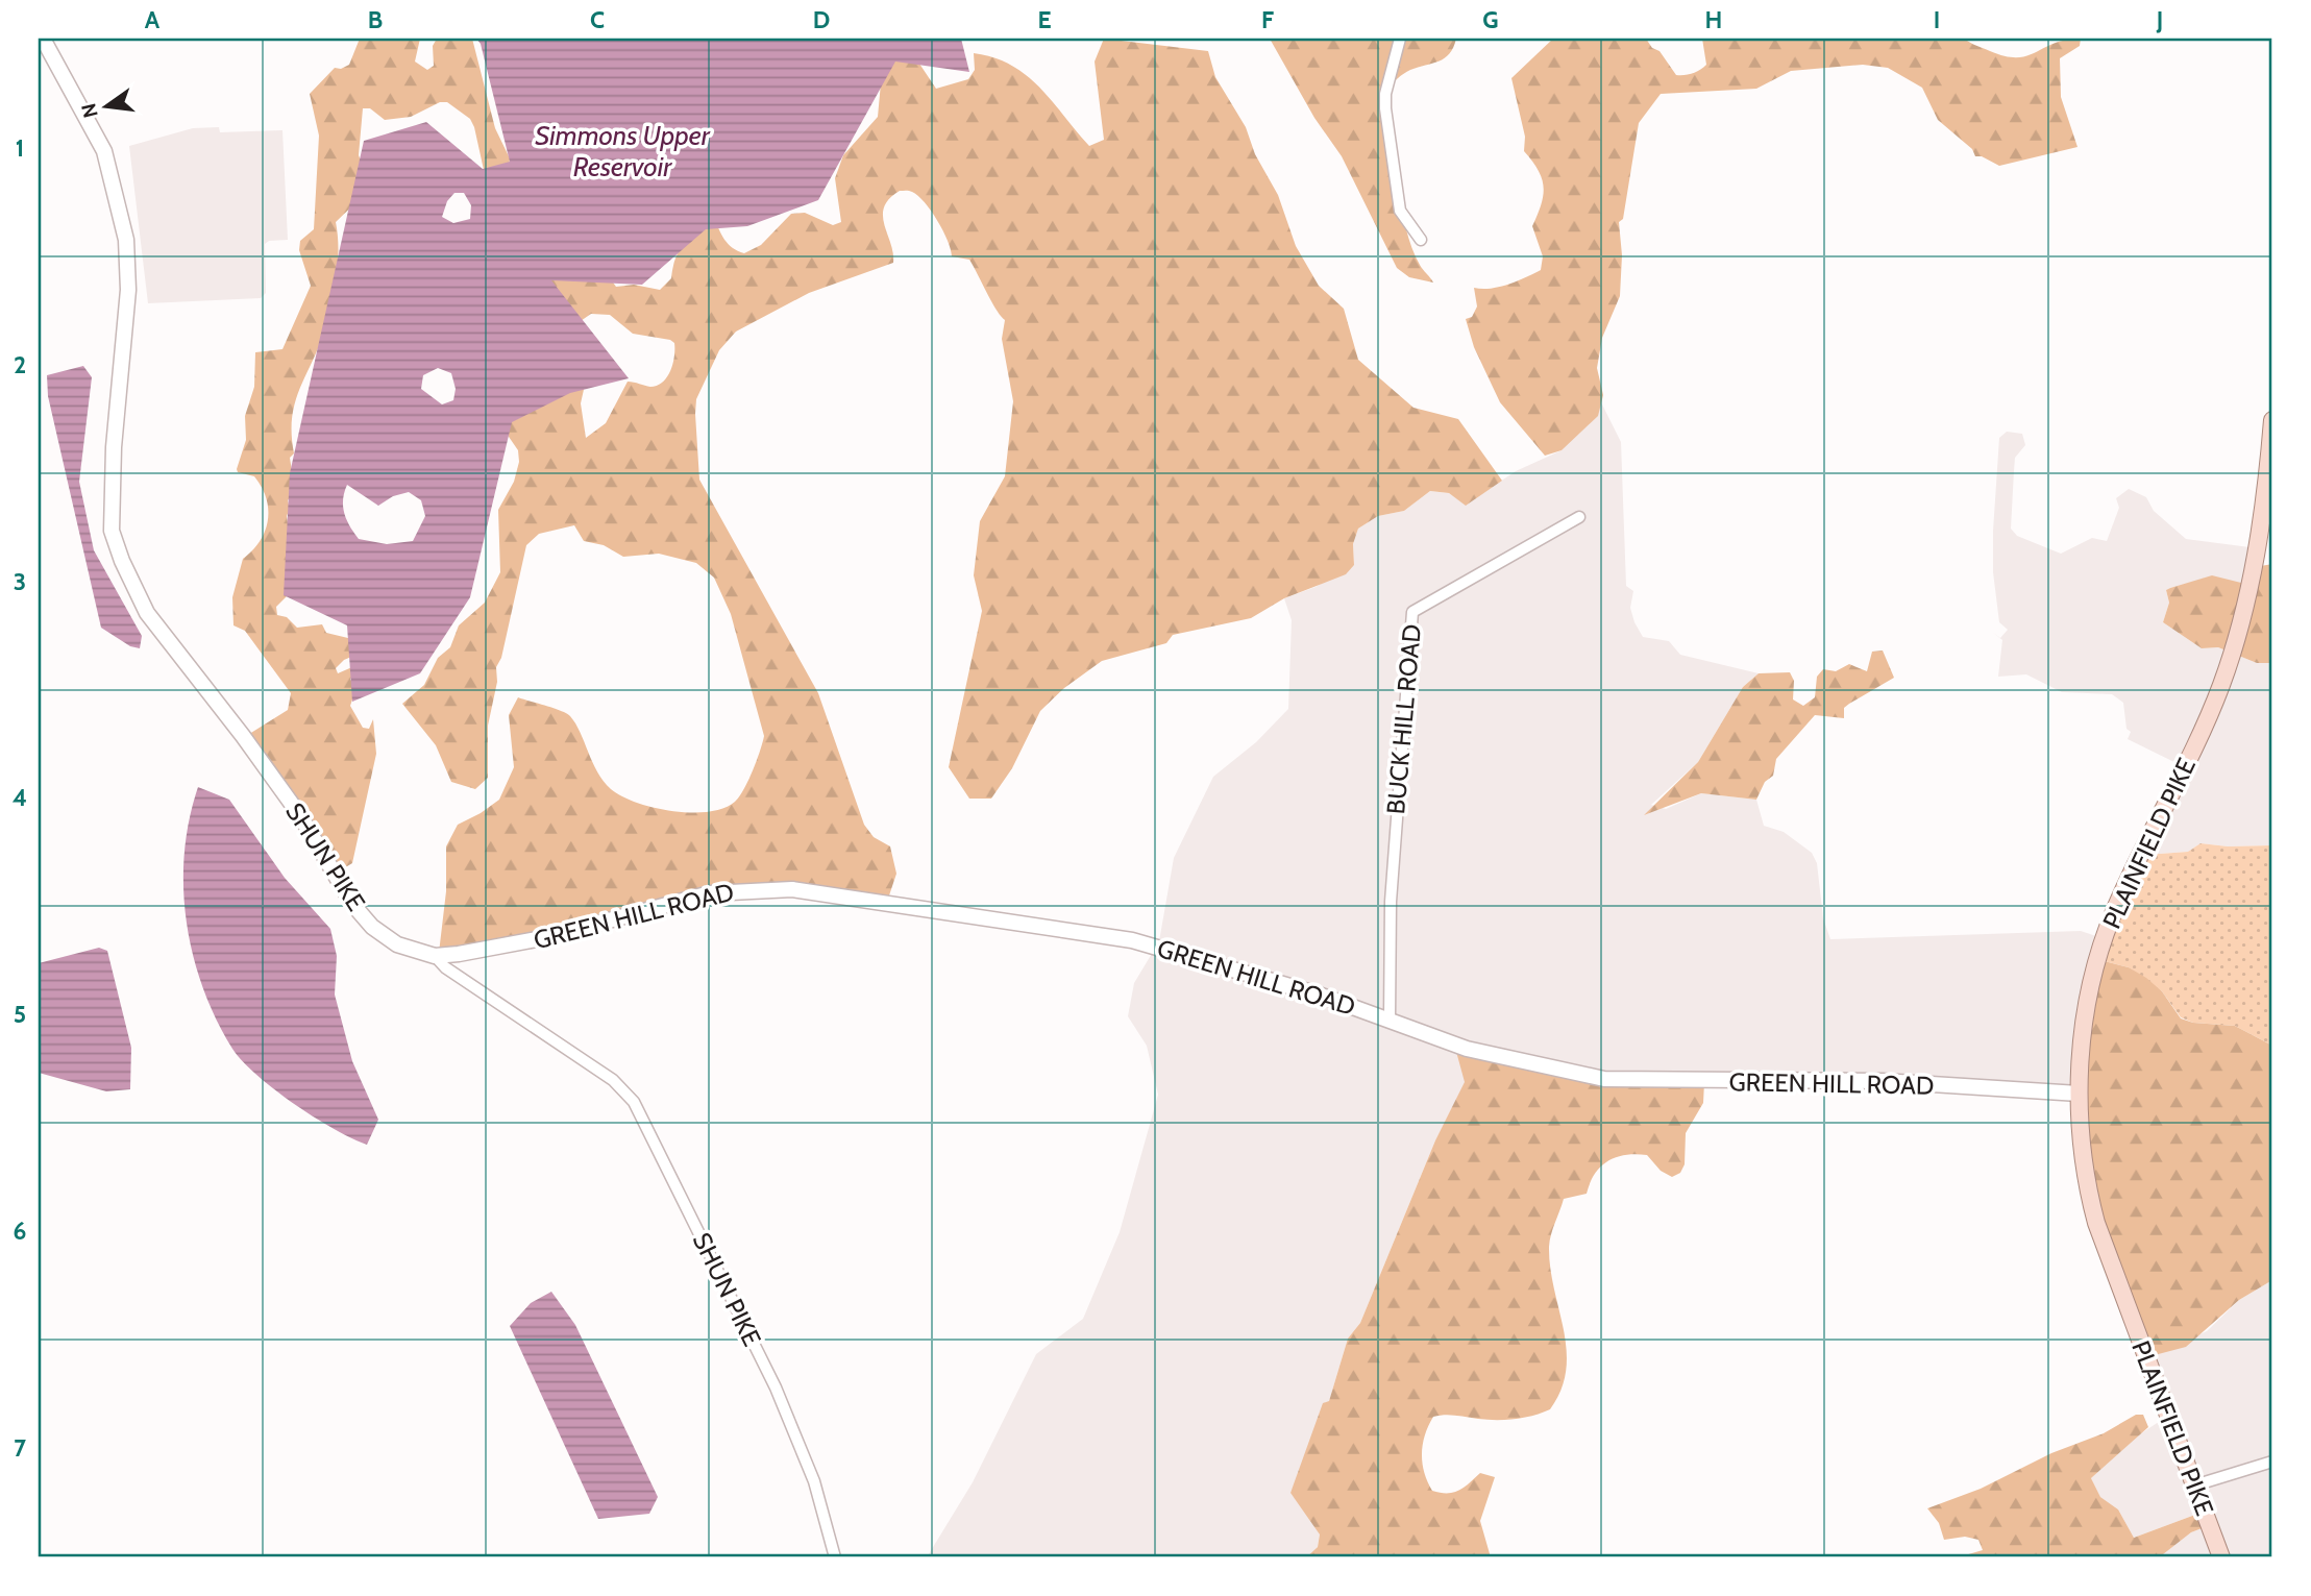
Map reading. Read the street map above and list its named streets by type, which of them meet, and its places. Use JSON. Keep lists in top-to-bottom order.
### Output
{
  "streets": {
    "main road": ["PLAINFIELD PIKE", "SHUN PIKE", "GREEN HILL ROAD"],
    "street": ["BUCK HILL ROAD"]
  },
  "crossings": [
    ["BUCK HILL ROAD", "GREEN HILL ROAD"],
    ["PLAINFIELD PIKE", "GREEN HILL ROAD"],
    ["SHUN PIKE", "GREEN HILL ROAD"]
  ],
  "water": ["Simmons Upper Reservoir"],
  "north": "left",
  "grid": {
    "columns": [
      "A",
      "B",
      "C",
      "D",
      "E",
      "F",
      "G",
      "H",
      "I",
      "J"
    ],
    "rows": [
      "1",
      "2",
      "3",
      "4",
      "5",
      "6",
      "7"
    ]
  }
}
